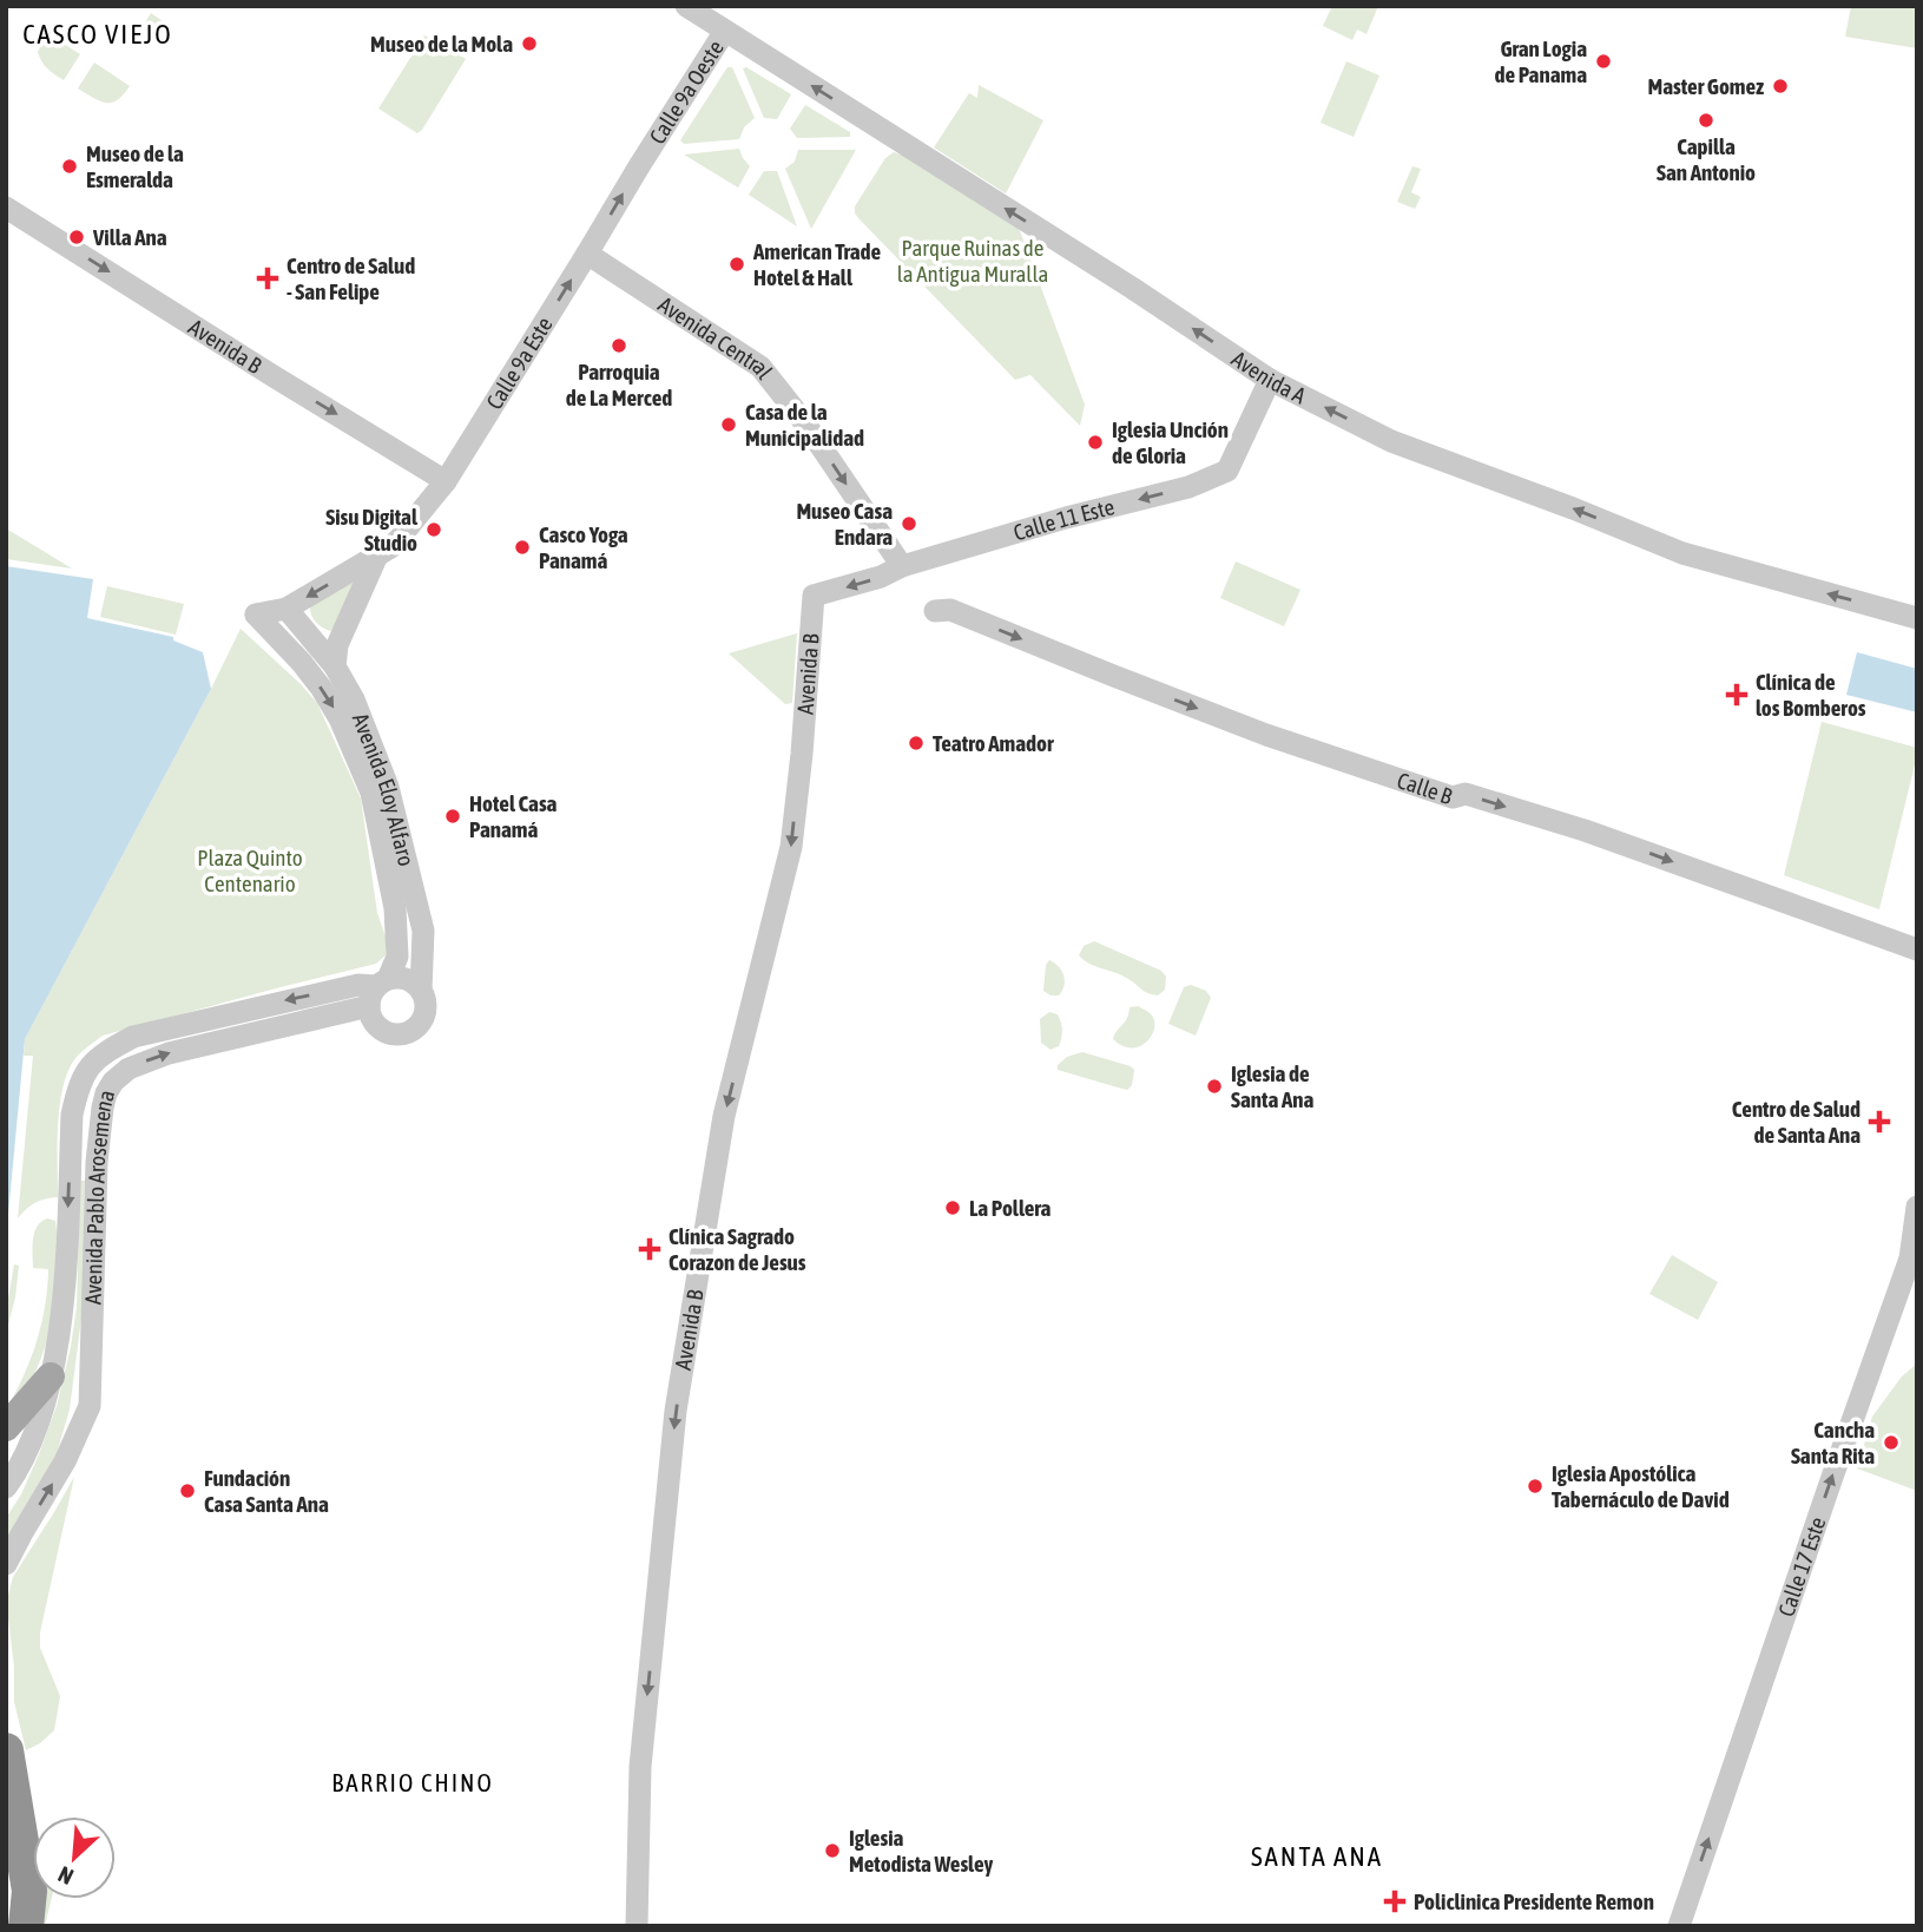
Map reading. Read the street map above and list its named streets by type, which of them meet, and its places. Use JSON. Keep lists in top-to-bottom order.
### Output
{
  "streets": {
    "street": [
      "Calle 9a Oeste",
      "Avenida Central",
      "Avenida B",
      "Calle 9a Este",
      "Avenida A",
      "Calle 11 Este",
      "Calle B",
      "Avenida Eloy Alfaro",
      "Avenida Pablo Arosemena",
      "Calle 17 Este"
    ]
  },
  "crossings": [
    ["Calle 9a Oeste", "Calle 9a Este"],
    ["Calle 9a Oeste", "Avenida A"],
    ["Avenida Central", "Calle 9a Este"],
    ["Avenida Central", "Calle 11 Este"],
    ["Avenida B", "Calle 9a Este"],
    ["Avenida B", "Calle 11 Este"],
    ["Calle 9a Este", "Avenida Eloy Alfaro"],
    ["Avenida A", "Calle 11 Este"],
    ["Avenida Eloy Alfaro", "Avenida Pablo Arosemena"]
  ],
  "one_way": [
    "Avenida Central",
    "Avenida B",
    "Avenida A",
    "Calle 11 Este",
    "Calle B",
    "Calle 17 Este"
  ],
  "districts": ["CASCO VIEJO", "BARRIO CHINO", "SANTA ANA"],
  "parks": ["Parque Ruinas de la Antigua Muralla", "Plaza Quinto Centenario"],
  "places": {
    "other": [
      "Museo de la Mola",
      "Gran Logia de Panama",
      "Master Gomez",
      "Capilla San Antonio",
      "Museo de la Esmeralda",
      "Villa Ana",
      "American Trade Hotel & Hall",
      "Parroquia de La Merced",
      "Casa de la Municipalidad",
      "Iglesia Unción de Gloria",
      "Museo Casa Endara",
      "Sisu Digital Studio",
      "Casco Yoga Panamá",
      "Teatro Amador",
      "Hotel Casa Panamá",
      "Iglesia de Santa Ana",
      "La Pollera",
      "Cancha Santa Rita",
      "Iglesia Apostólica Tabernáculo de David",
      "Fundación Casa Santa Ana",
      "Iglesia Metodista Wesley"
    ],
    "health": [
      "Centro de Salud - San Felipe",
      "Clínica de los Bomberos",
      "Centro de Salud de Santa Ana",
      "Clínica Sagrado Corazon de Jesus",
      "Policlinica Presidente Remon"
    ]
  },
  "north": "bottom left"
}
